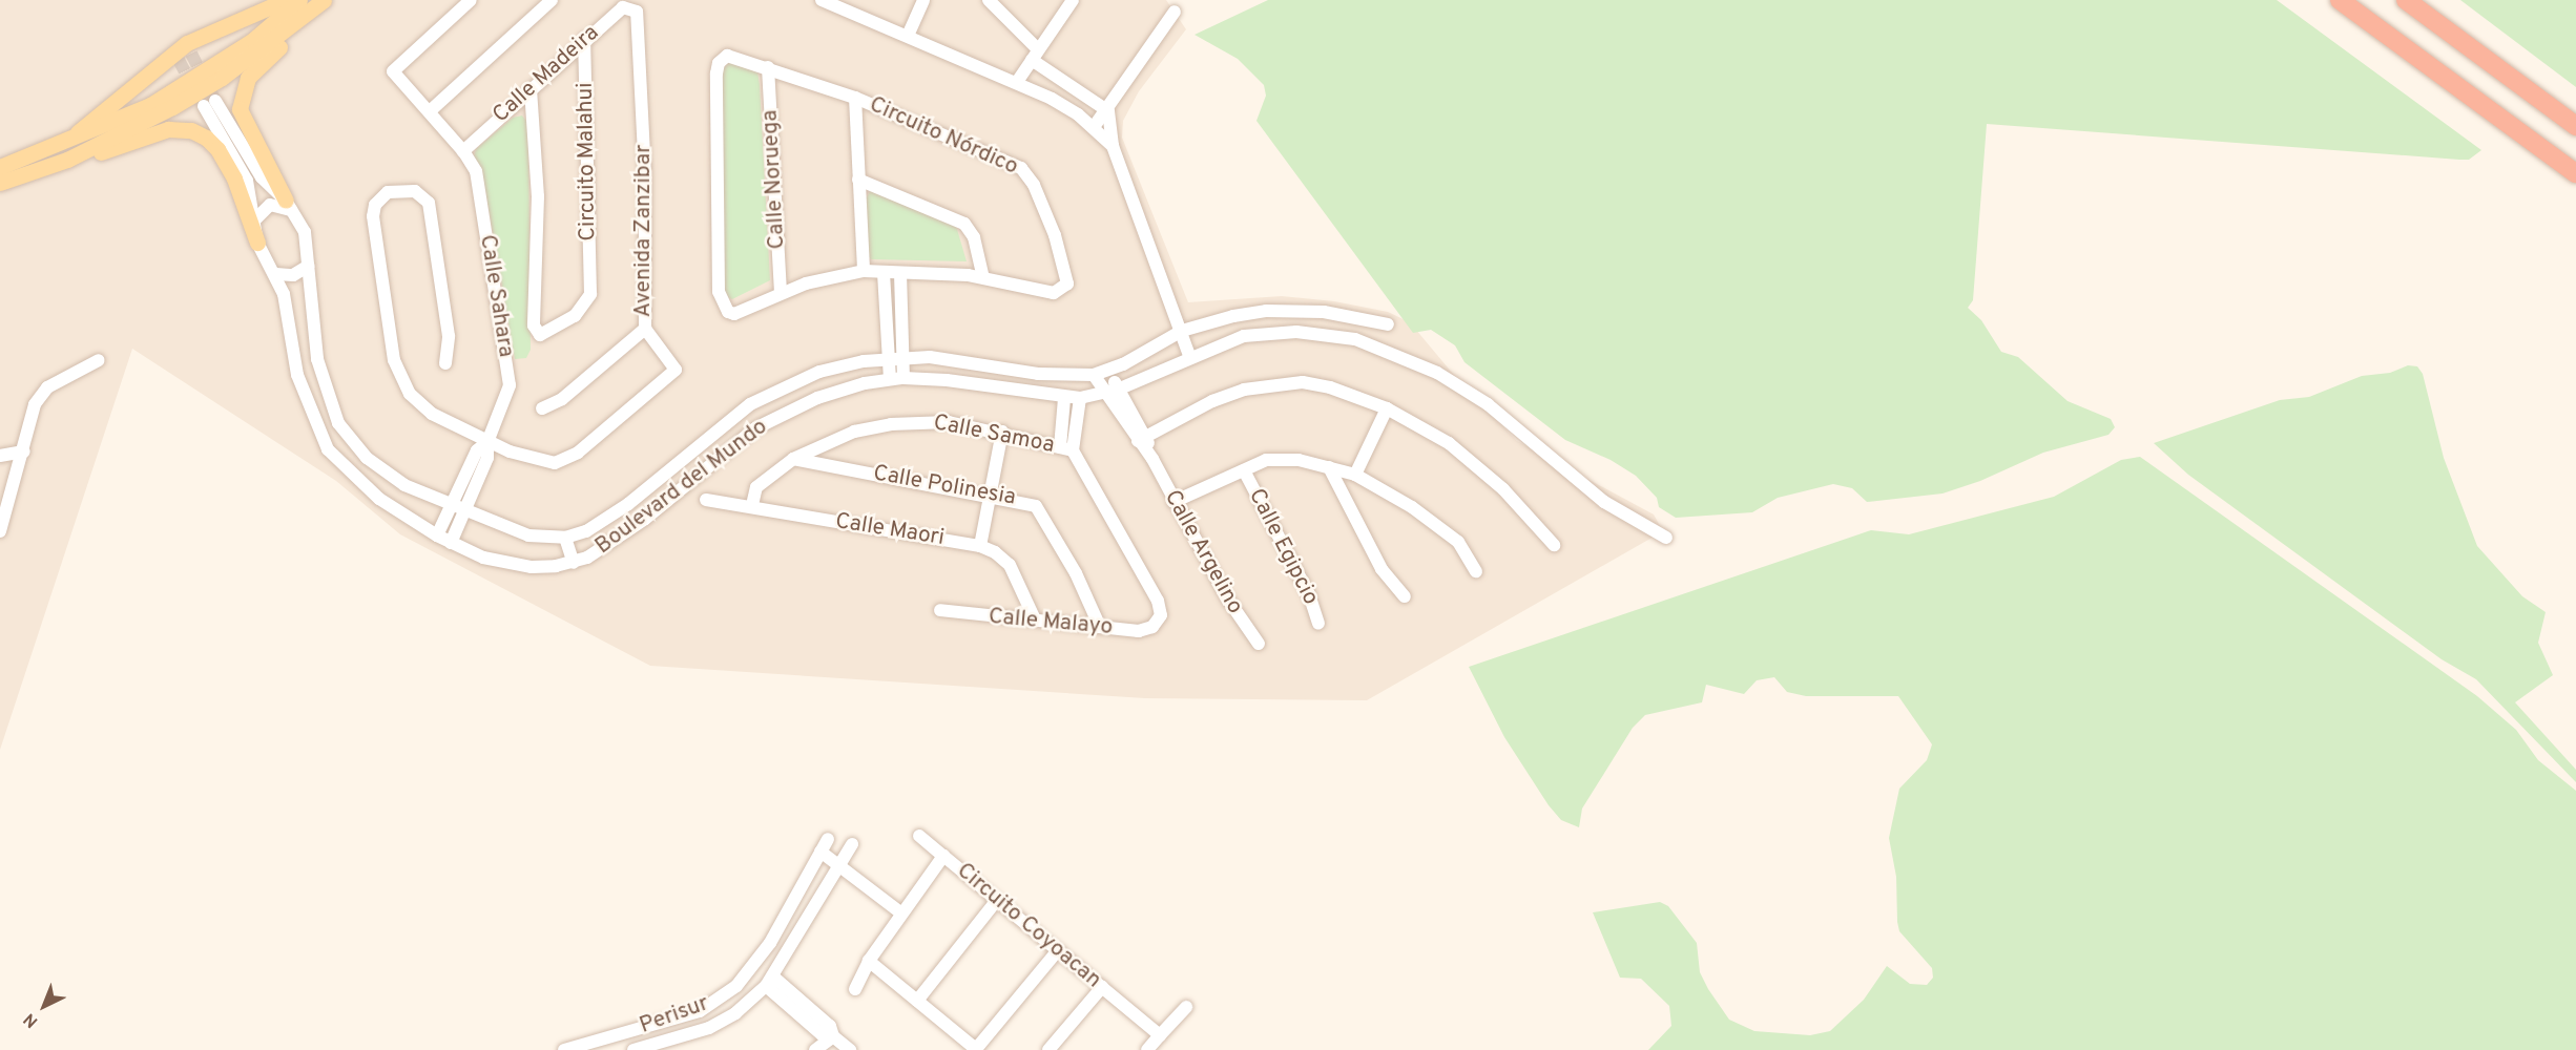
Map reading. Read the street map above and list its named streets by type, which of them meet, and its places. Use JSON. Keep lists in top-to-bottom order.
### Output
{
  "streets": {
    "street": [
      "Calle Madeira",
      "Circuito Nórdico",
      "Circuito Malahui",
      "Calle Noruega",
      "Avenida Zanzibar",
      "Calle Sahara",
      "Calle Samoa",
      "Calle Polinesia",
      "Boulevard del Mundo",
      "Calle Maori",
      "Calle Egipcio",
      "Calle Argelino",
      "Calle Malayo",
      "Circuito Coyoacan",
      "Perisur"
    ]
  },
  "crossings": [
    ["Calle Madeira", "Circuito Malahui"],
    ["Calle Madeira", "Avenida Zanzibar"],
    ["Calle Madeira", "Calle Sahara"],
    ["Circuito Nórdico", "Calle Noruega"],
    ["Avenida Zanzibar", "Calle Sahara"],
    ["Calle Samoa", "Calle Polinesia"],
    ["Calle Samoa", "Calle Maori"],
    ["Calle Samoa", "Calle Malayo"],
    ["Calle Polinesia", "Calle Malayo"],
    ["Boulevard del Mundo", "Calle Argelino"],
    ["Calle Maori", "Calle Malayo"]
  ],
  "north": "bottom left"
}
